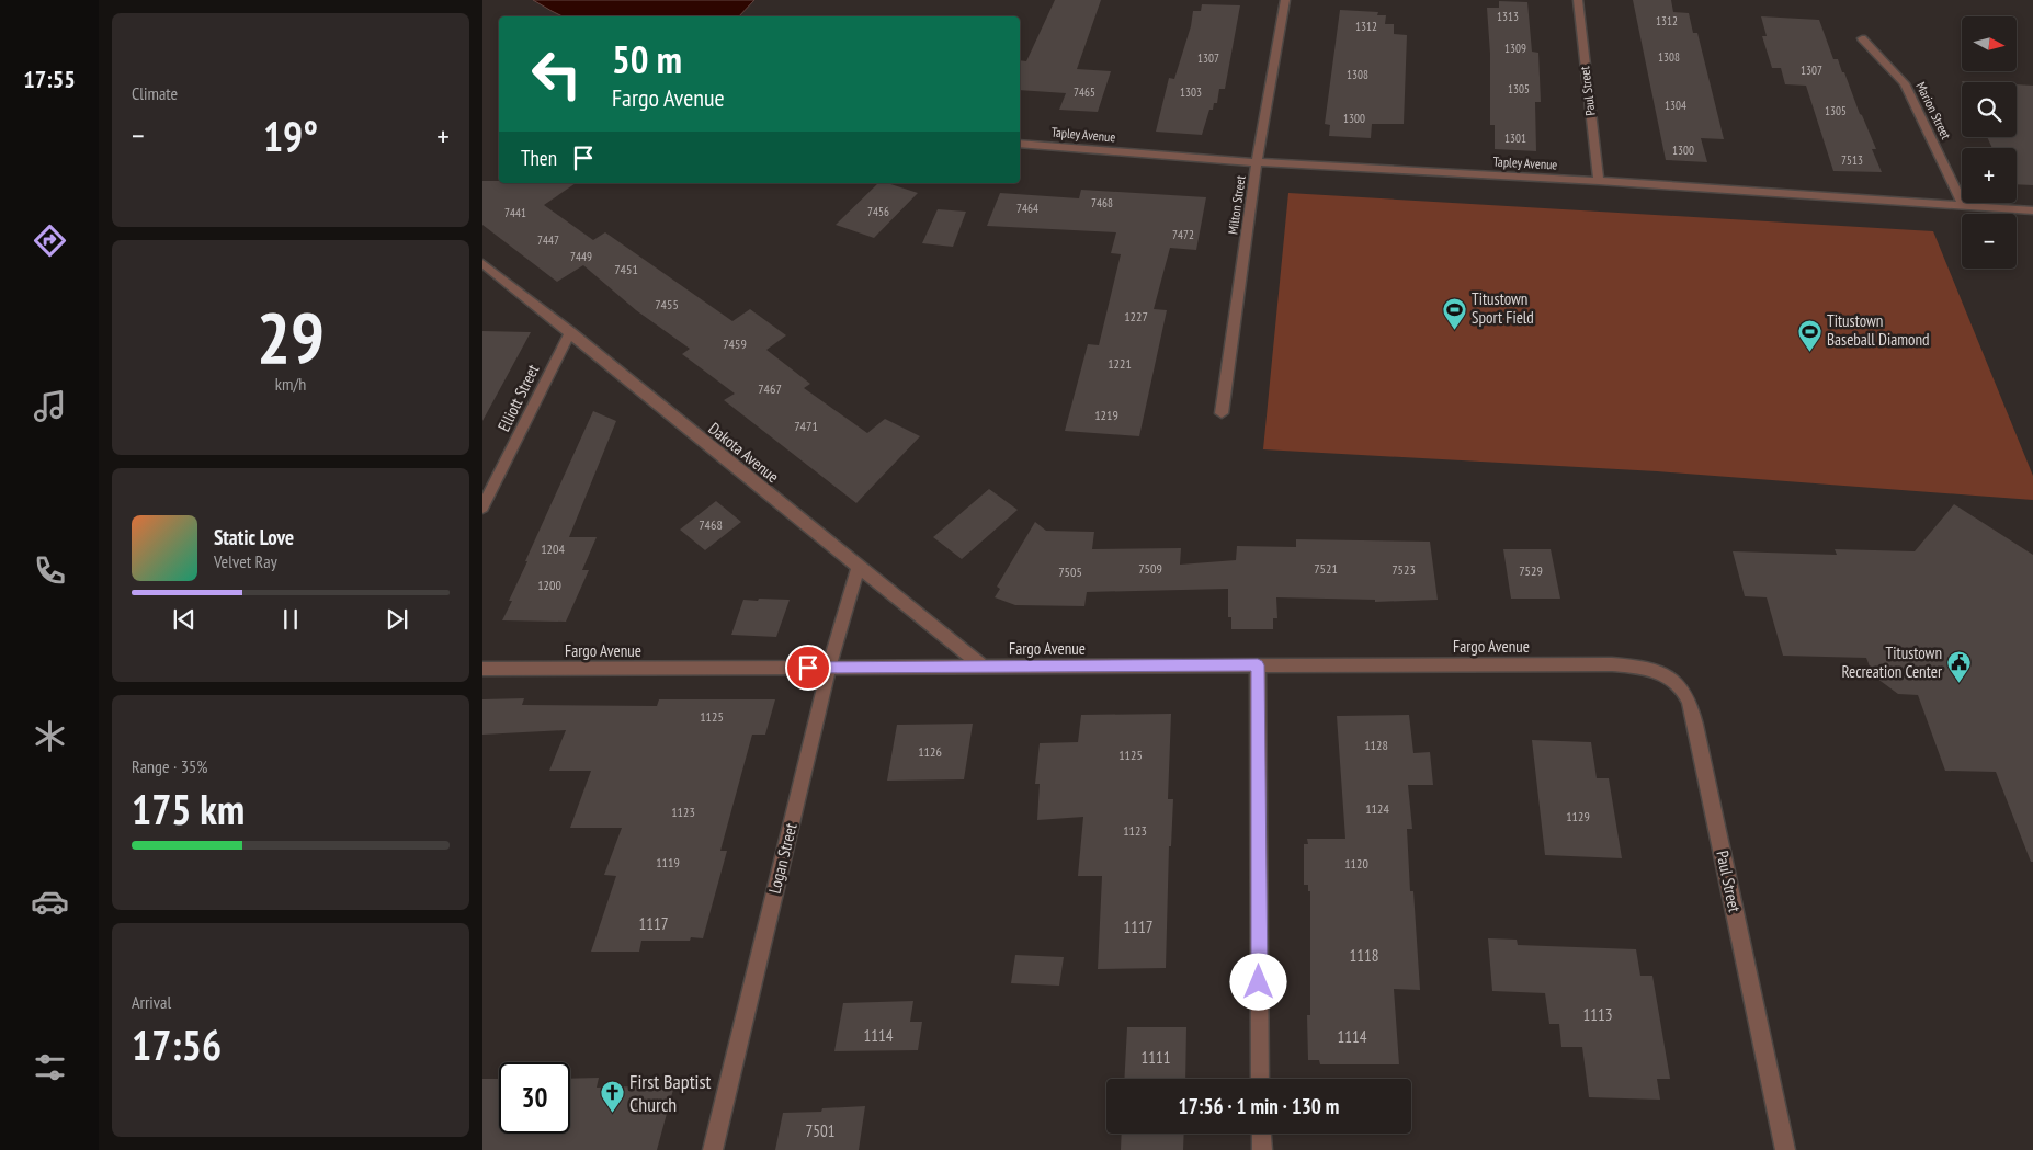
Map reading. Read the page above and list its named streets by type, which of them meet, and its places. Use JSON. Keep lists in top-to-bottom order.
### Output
{
  "streets": {
    "street": [
      "Paul Street",
      "Marion Street",
      "Tapley Avenue",
      "Milton Street",
      "Elliott Street",
      "Dakota Avenue",
      "Fargo Avenue",
      "Logan Street"
    ]
  },
  "crossings": [
    ["Paul Street", "Tapley Avenue"],
    ["Paul Street", "Fargo Avenue"],
    ["Marion Street", "Tapley Avenue"],
    ["Tapley Avenue", "Milton Street"],
    ["Elliott Street", "Dakota Avenue"],
    ["Dakota Avenue", "Fargo Avenue"],
    ["Dakota Avenue", "Logan Street"],
    ["Fargo Avenue", "Logan Street"]
  ],
  "places": {
    "sports": ["Titustown Sport Field", "Titustown Baseball Diamond"],
    "public building": ["Titustown Recreation Center"],
    "church": ["First Baptist Church"]
  },
  "house_numbers": [
    "1313",
    "1312",
    "1312",
    "1309",
    "1308",
    "1307",
    "1307",
    "1308",
    "1305",
    "7465",
    "1303",
    "1304",
    "1305",
    "1300",
    "1301",
    "1300",
    "7513",
    "7468",
    "7464",
    "7456",
    "7441",
    "7472",
    "7447",
    "7449",
    "7451",
    "7455",
    "1227",
    "7459",
    "1221",
    "7467",
    "1219",
    "7471",
    "7468",
    "1204",
    "7509",
    "7521",
    "7523",
    "7529",
    "7505",
    "1200",
    "1125",
    "1128",
    "1126",
    "1125",
    "1124",
    "1123",
    "1129",
    "1123",
    "1119",
    "1120",
    "1117",
    "1117",
    "1118",
    "1113",
    "1114",
    "1114",
    "1111",
    "7501"
  ],
  "north": "right",
  "page": {
    "tabs": "17:55",
    "tile": [
      "Climate",
      ["29", "km/h"],
      ["Range · 35%", "175 km"],
      ["Arrival", "17:56"]
    ],
    "map_buttons": ["+", "−"],
    "turn": ["50 m", "Fargo Avenue"],
    "heat": ["−", "19°", "+"],
    "then": "Then",
    "song": ["Static Love", "Velvet Ray"],
    "limit": "30",
    "trip": "17:56 · 1 min · 130 m"
  }
}
